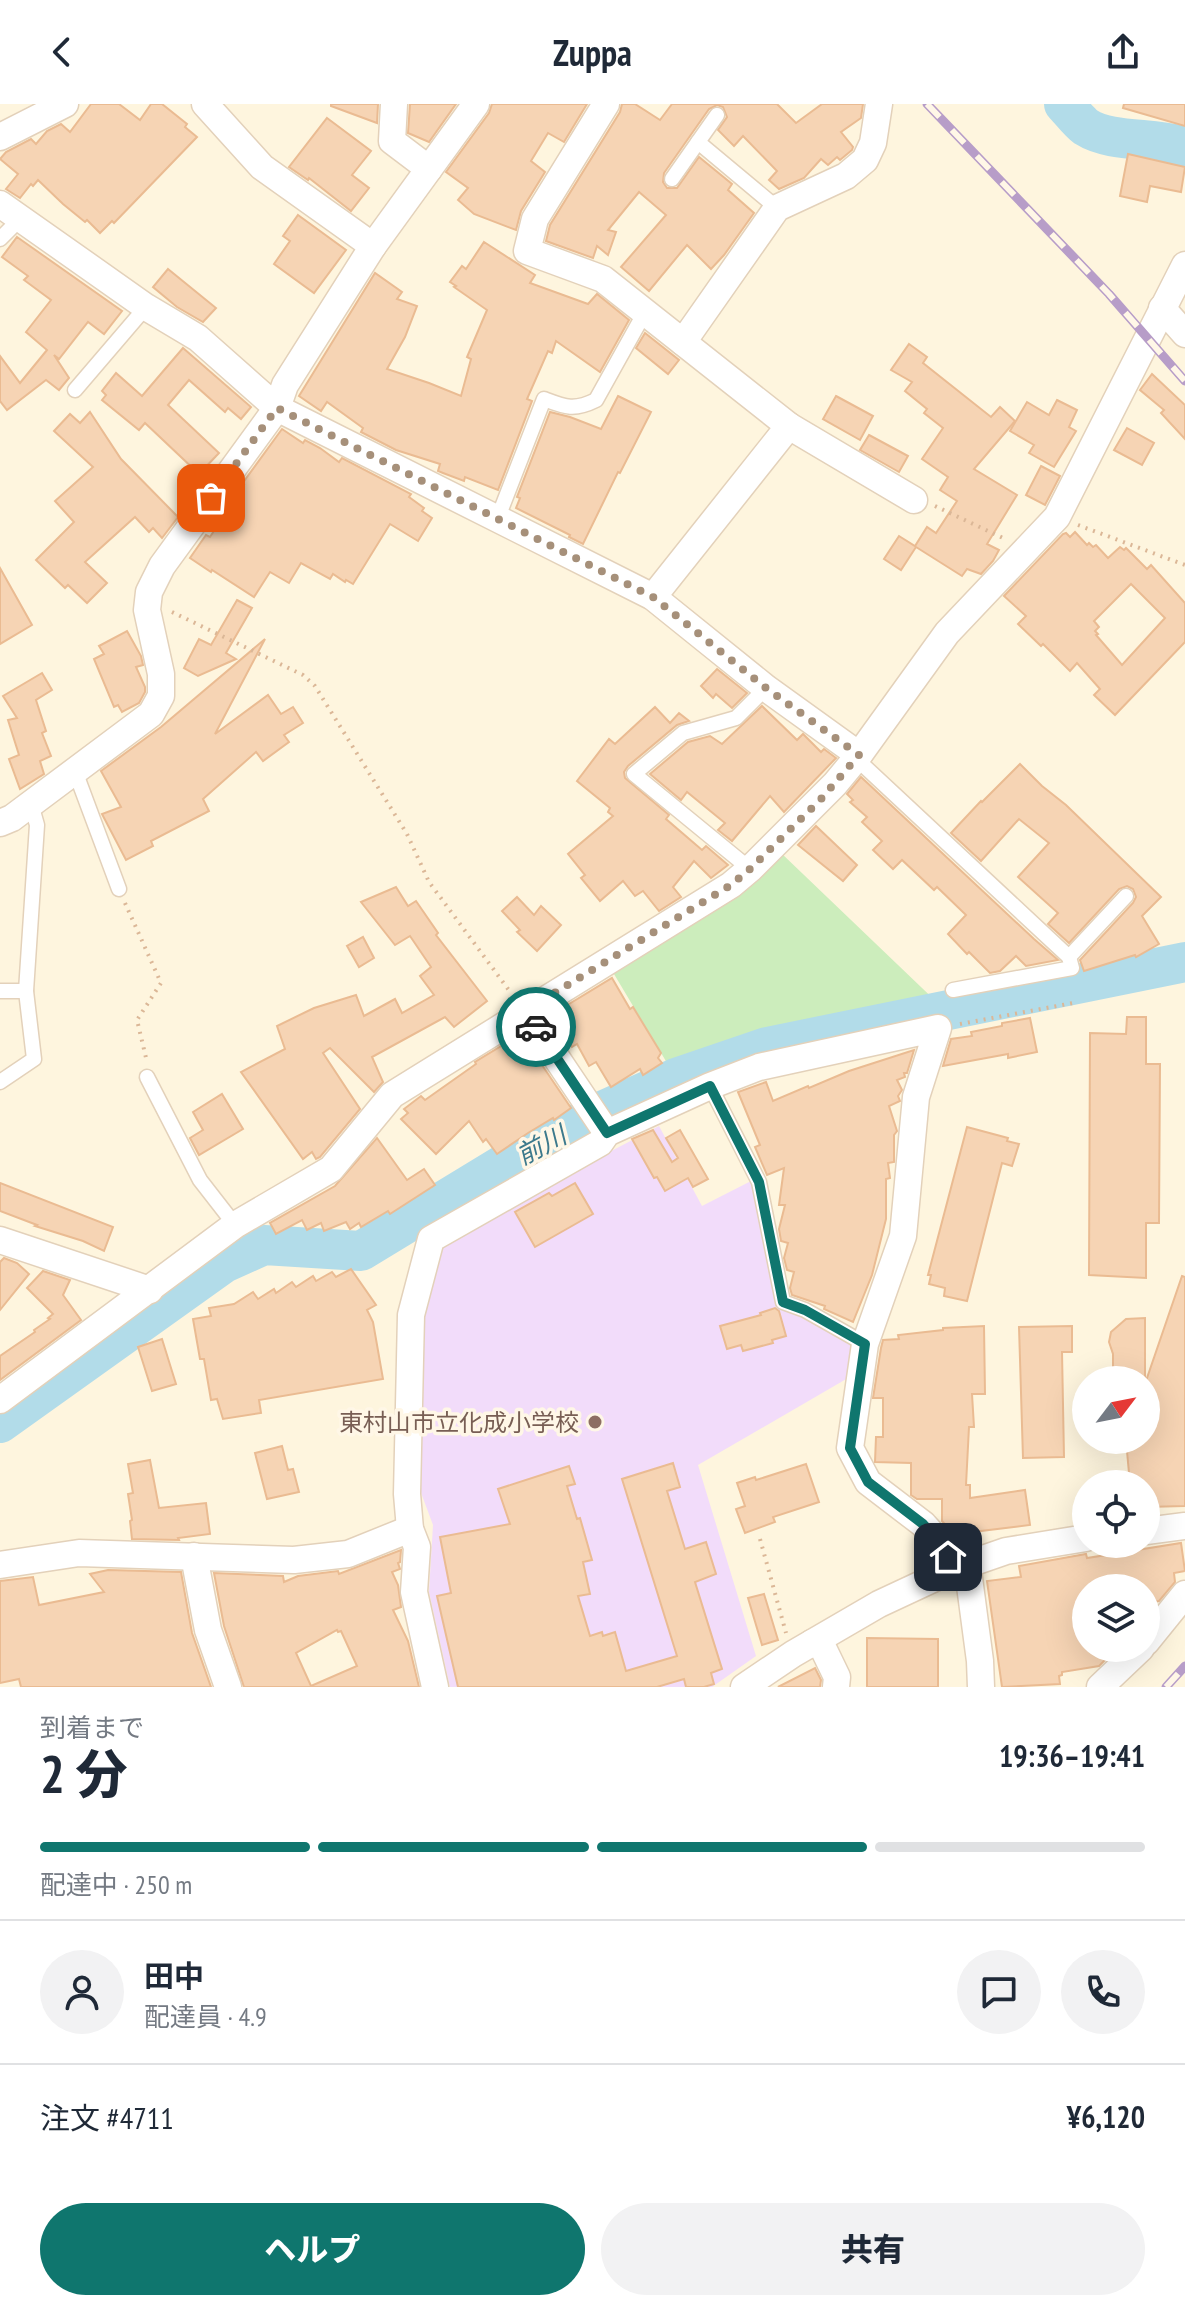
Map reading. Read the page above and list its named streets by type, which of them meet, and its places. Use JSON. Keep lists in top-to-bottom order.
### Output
{
  "water": ["前川"],
  "places": ["東村山市立化成小学校"],
  "north": "top right",
  "page": {
    "header": "Zuppa",
    "heading": ["2 分", "到着まで", "19:36–19:41"],
    "panel": [
      "田中",
      "配達員 · 4.9",
      "注文 #4711",
      "¥6,120"
    ],
    "bar": "配達中 · 250 m",
    "buttons": ["ヘルプ", "共有"]
  }
}
